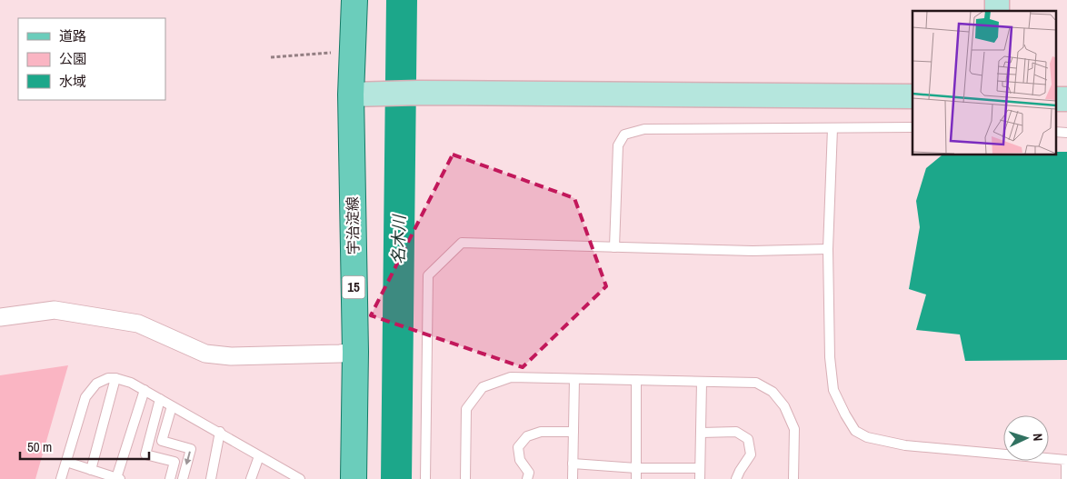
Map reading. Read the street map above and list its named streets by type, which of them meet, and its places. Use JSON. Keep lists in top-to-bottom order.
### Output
{
  "streets": {
    "main road": ["宇治淀線", "15"]
  },
  "water": ["名木川"],
  "legend": ["道路", "公園", "水域"],
  "scale_bar": "50 m",
  "north": "right"
}
